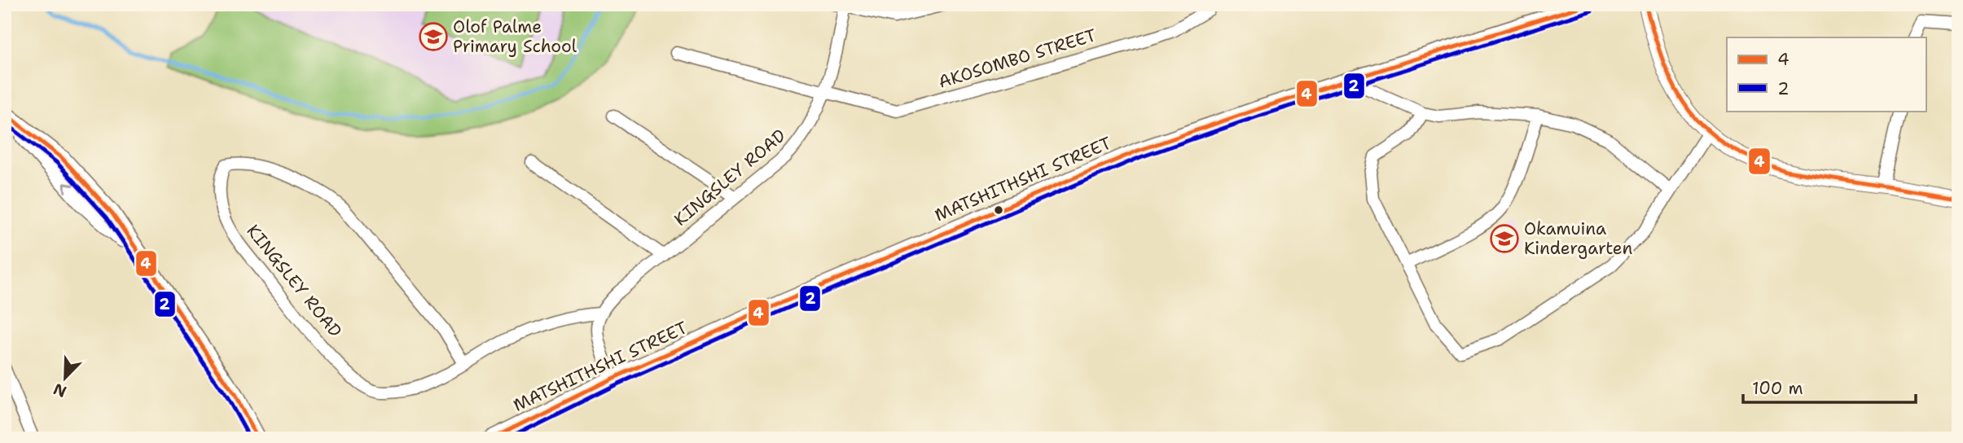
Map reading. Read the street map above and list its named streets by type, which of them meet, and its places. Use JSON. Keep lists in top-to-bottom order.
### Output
{
  "streets": {
    "main road": ["MATSHITHSHI STREET"],
    "street": ["AKOSOMBO STREET", "KINGSLEY ROAD"]
  },
  "crossings": [
    ["AKOSOMBO STREET", "KINGSLEY ROAD"]
  ],
  "places": {
    "school or university": ["Olof Palme Primary School", "Okamuina Kindergarten"]
  },
  "lines": ["transit line 4", "transit line 2"],
  "legend": ["4", "2"],
  "scale_bar": "100 m",
  "north": "bottom left"
}
